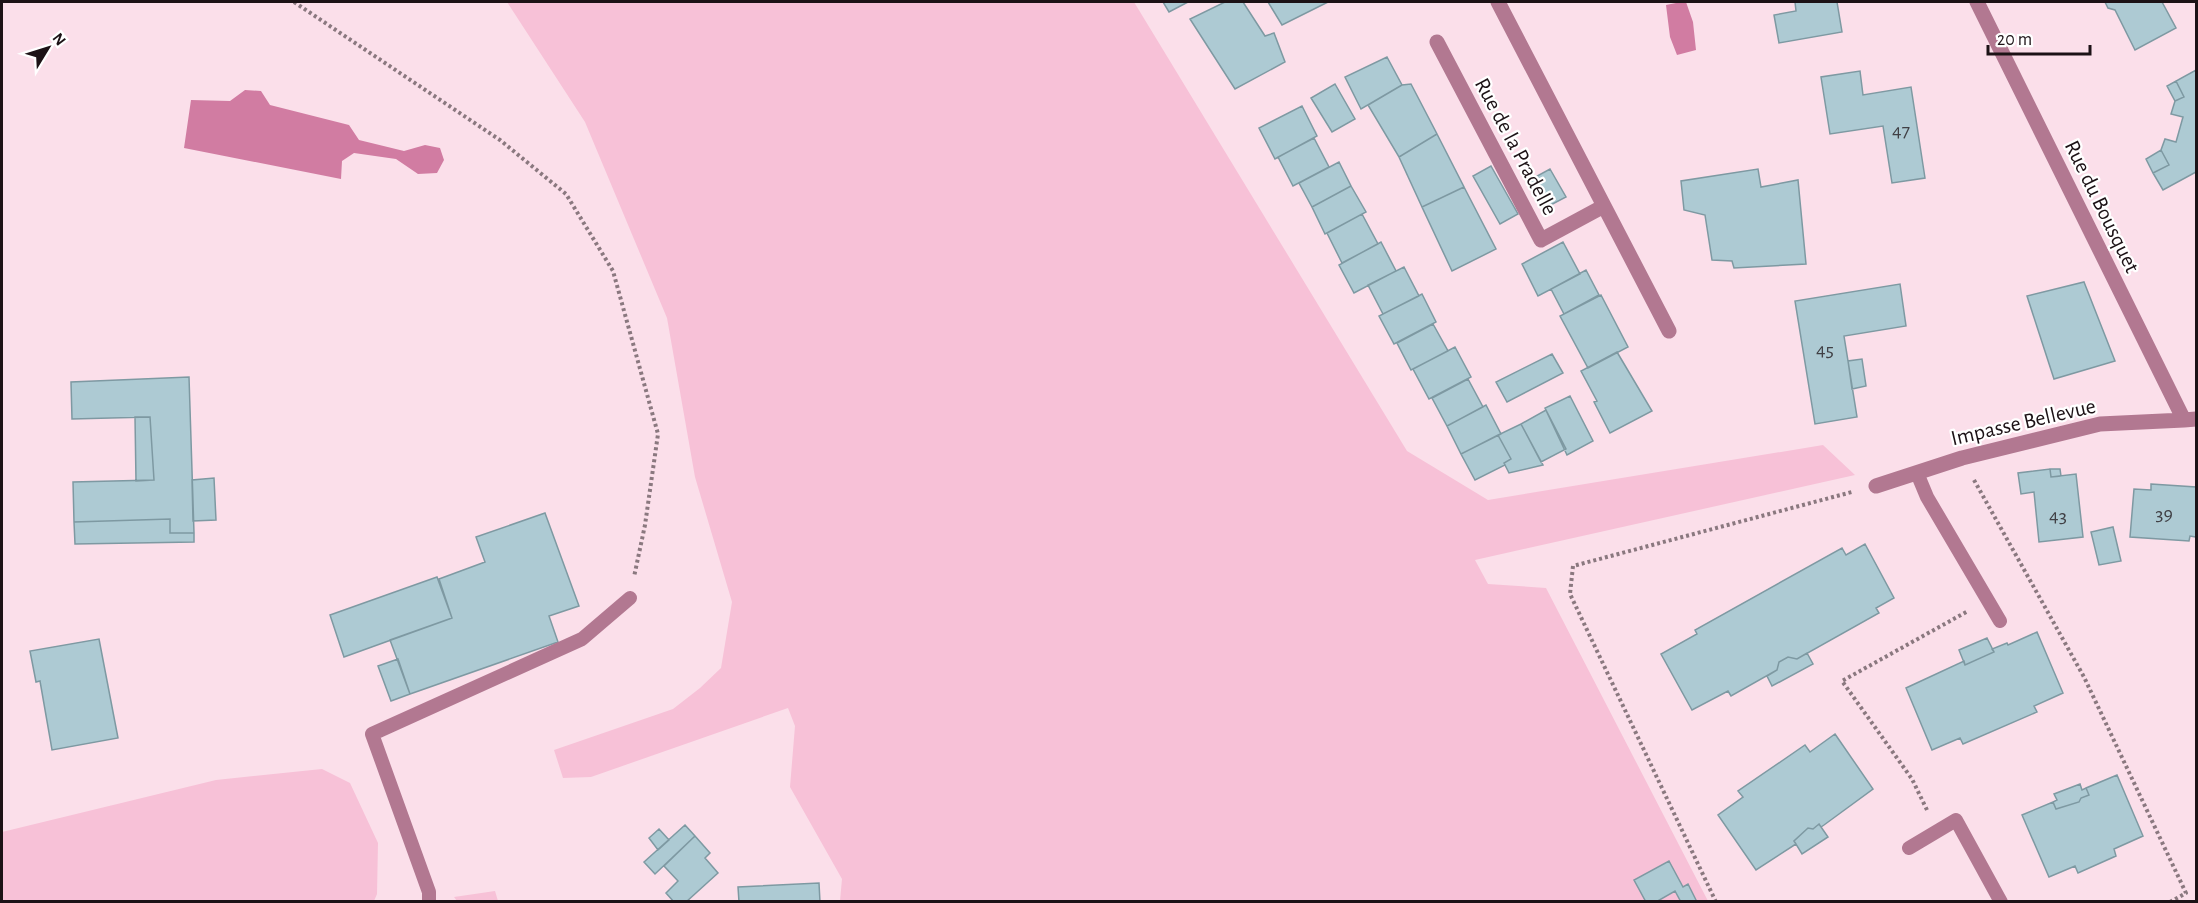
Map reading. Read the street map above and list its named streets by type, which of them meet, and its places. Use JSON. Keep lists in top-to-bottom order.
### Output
{
  "streets": {
    "street": ["Rue de la Pradelle", "Rue du Bousquet", "Impasse Bellevue"]
  },
  "crossings": [
    ["Rue du Bousquet", "Impasse Bellevue"]
  ],
  "house_numbers": [
    "47",
    "45",
    "39",
    "43"
  ],
  "scale_bar": "20 m",
  "north": "top right"
}
